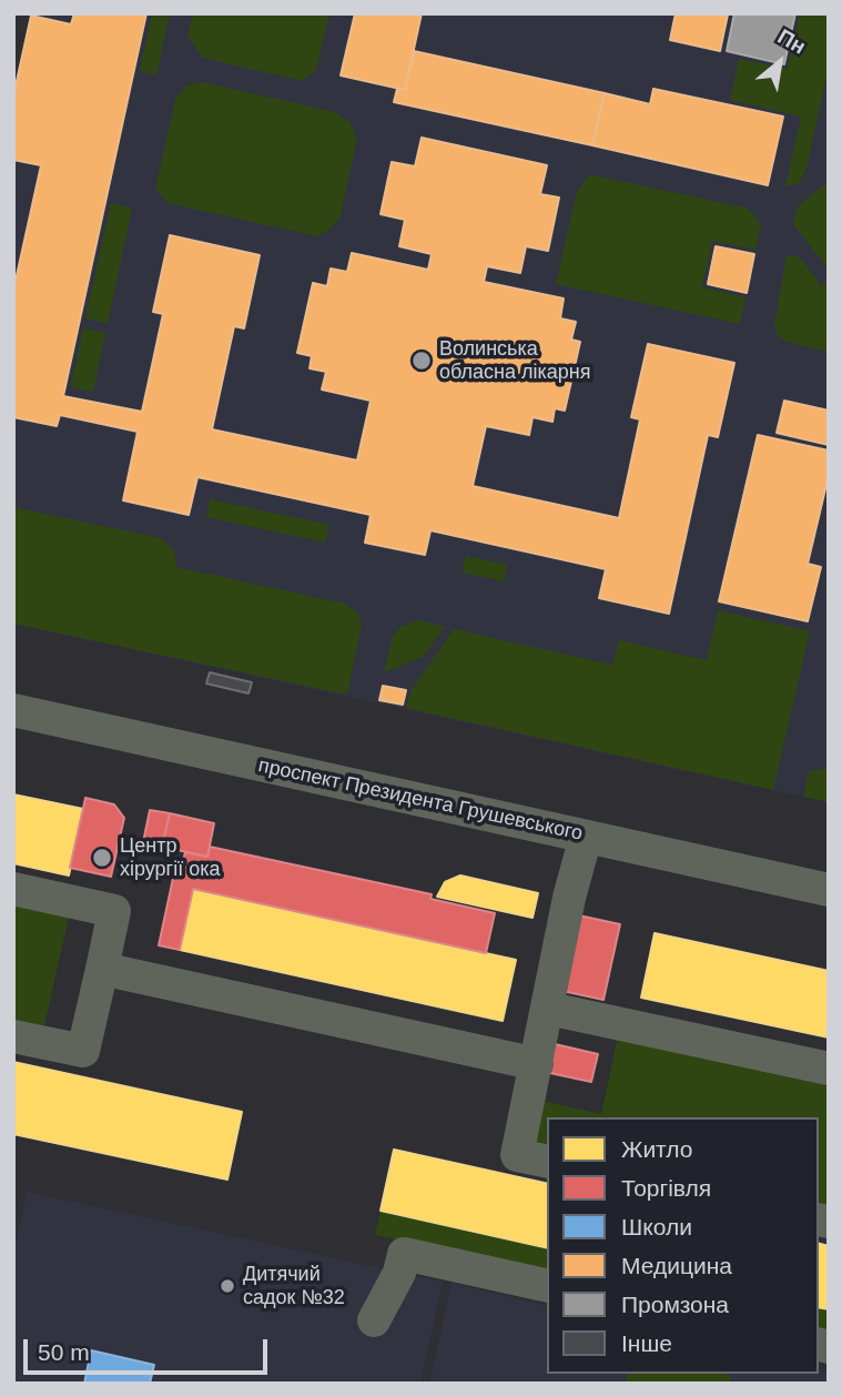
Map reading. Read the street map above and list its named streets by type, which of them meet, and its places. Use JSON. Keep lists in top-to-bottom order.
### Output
{
  "streets": {
    "street": ["проспект Президента Грушевського"]
  },
  "places": ["Волинська обласна лікарня", "Центр хірургії ока", "Дитячий садок №32"],
  "legend": [
    "Житло",
    "Торгівля",
    "Школи",
    "Медицина",
    "Промзона",
    "Інше"
  ],
  "scale_bar": "50 m",
  "north": "top right"
}
